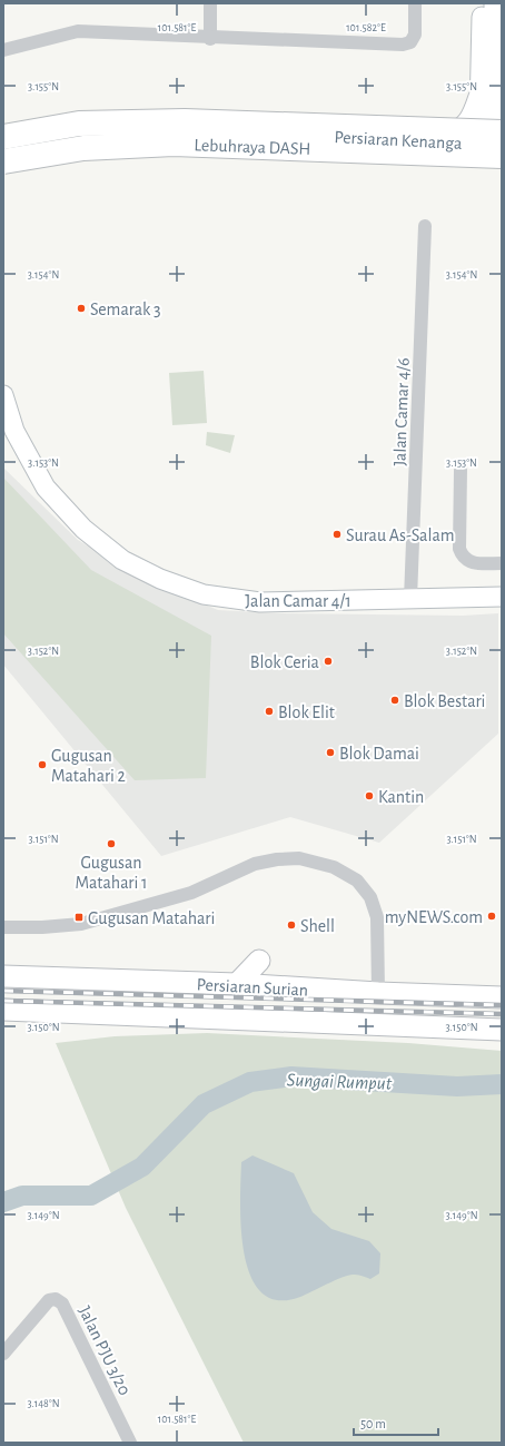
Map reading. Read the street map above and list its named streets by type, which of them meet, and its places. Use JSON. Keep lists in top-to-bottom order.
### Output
{
  "streets": {
    "highway": ["Lebuhraya DASH"],
    "main road": ["Persiaran Kenanga", "Persiaran Surian"],
    "street": ["Jalan Camar 4/6", "Jalan Camar 4/1", "Jalan PJU 3/20"]
  },
  "crossings": [
    ["Persiaran Kenanga", "Lebuhraya DASH"],
    ["Jalan Camar 4/6", "Jalan Camar 4/1"]
  ],
  "water": ["Sungai Rumput"],
  "places": {
    "other": [
      "Semarak 3",
      "Surau As-Salam",
      "Blok Ceria",
      "Blok Bestari",
      "Blok Elit",
      "Blok Damai",
      "Gugusan Matahari 2",
      "Kantin",
      "Gugusan Matahari 1",
      "myNEWS.com",
      "Shell"
    ],
    "transit": ["Gugusan Matahari"]
  },
  "scale_bar": "50 m",
  "coordinates": [
    "101.581°E",
    "101.582°E",
    "3.155°N",
    "3.154°N",
    "3.153°N",
    "3.152°N",
    "3.151°N",
    "3.150°N",
    "3.149°N",
    "3.148°N"
  ]
}
